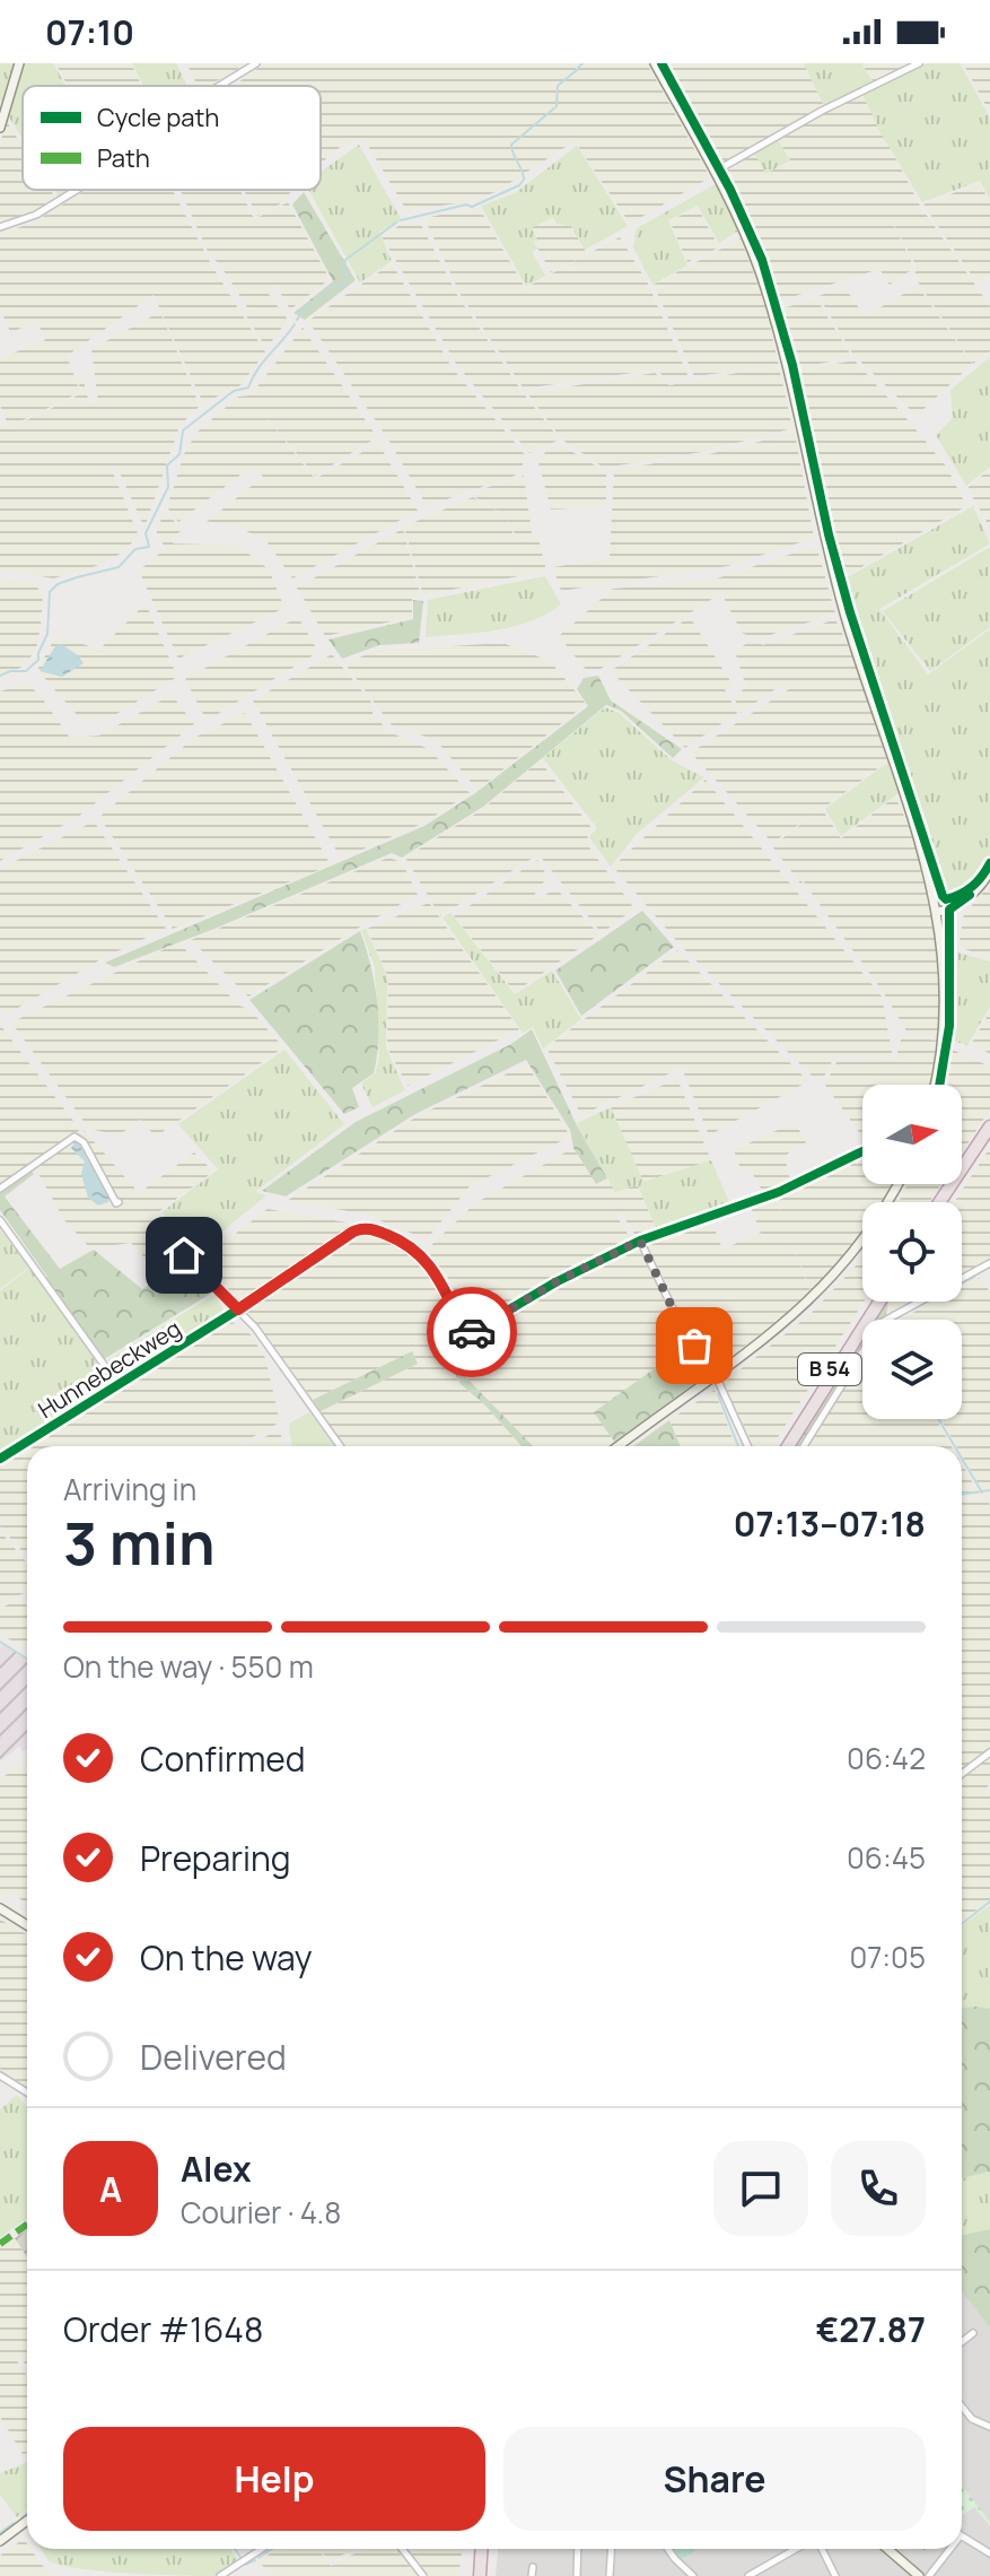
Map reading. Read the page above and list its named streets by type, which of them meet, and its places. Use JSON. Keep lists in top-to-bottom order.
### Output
{
  "streets": {
    "highway": ["B 54"],
    "street": ["Hunnebeckweg"]
  },
  "legend": ["Cycle path", "Path"],
  "north": "right",
  "page": {
    "status": "07:10",
    "heading": ["3 min", "Arriving in", "07:13–07:18"],
    "panel": [
      "Alex",
      "Courier · 4.8",
      "Order #1648",
      "€27.87"
    ],
    "bar": "On the way · 550 m",
    "list": [
      ["Confirmed", "06:42"],
      ["Preparing", "06:45"],
      ["On the way", "07:05"],
      "Delivered"
    ],
    "round": "A",
    "buttons": ["Help", "Share"]
  }
}
